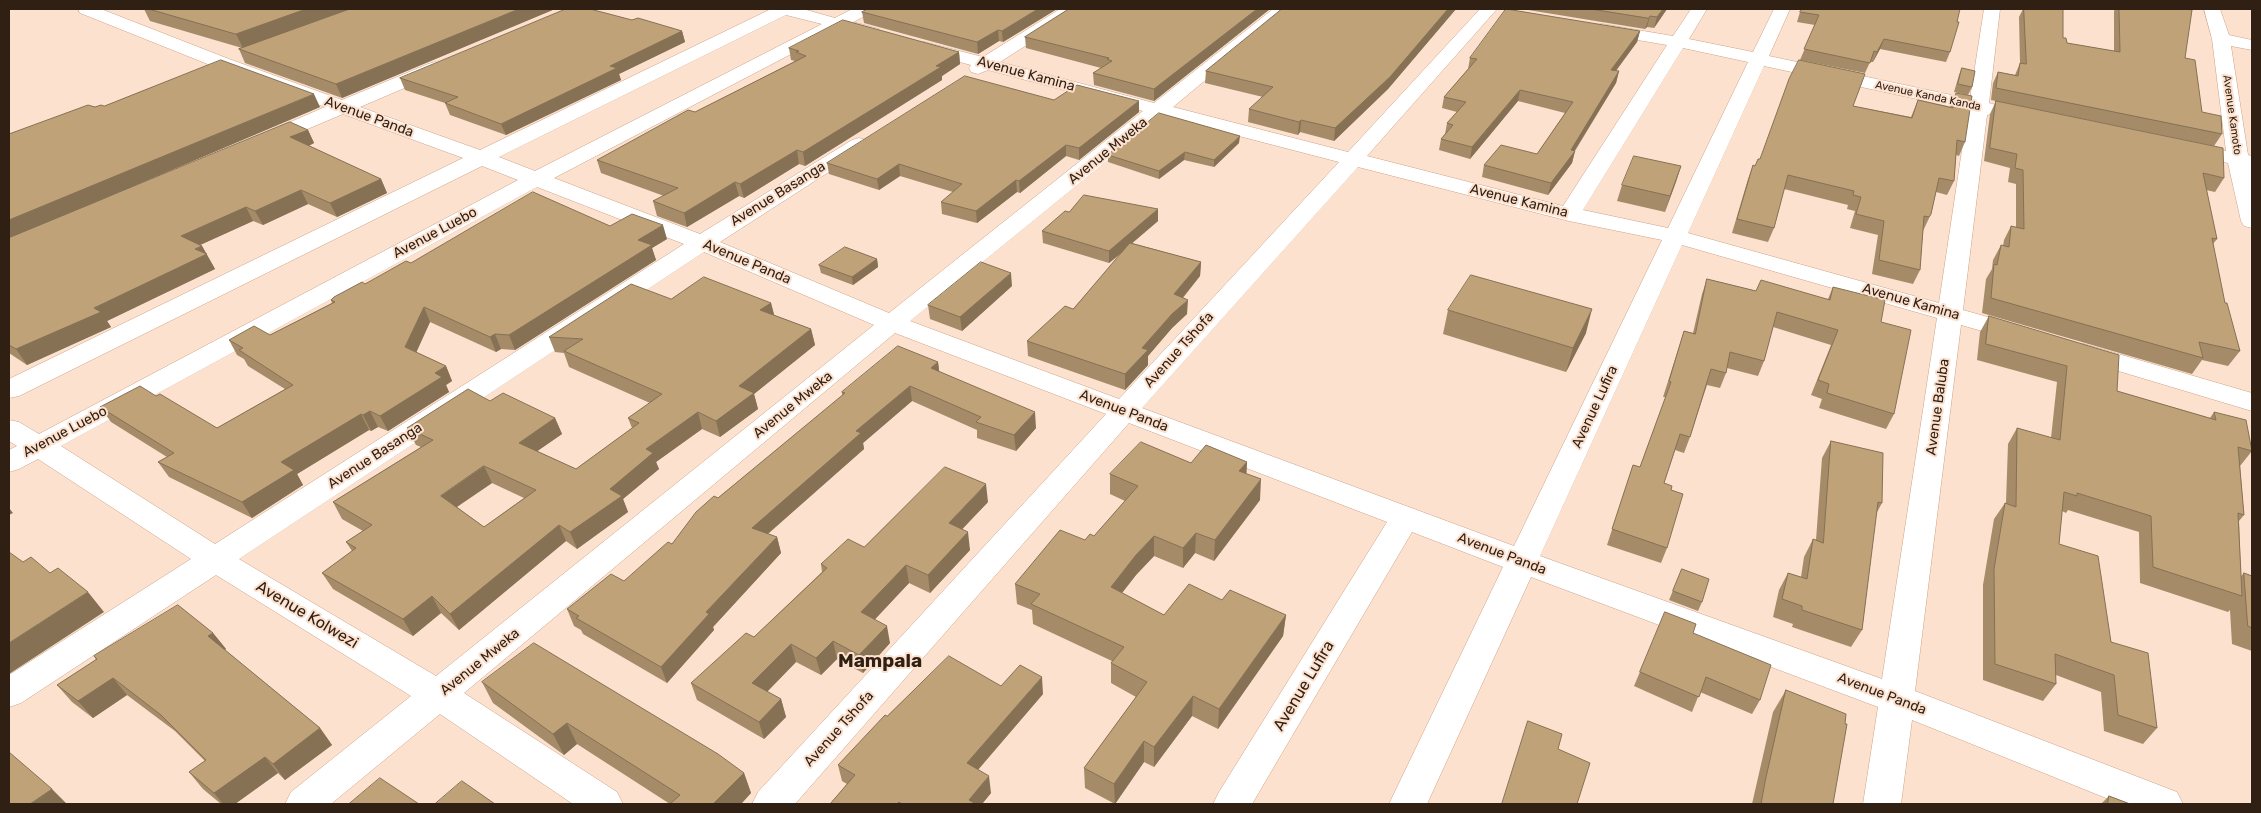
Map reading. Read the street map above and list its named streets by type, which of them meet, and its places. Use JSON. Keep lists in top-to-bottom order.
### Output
{
  "streets": {
    "street": [
      "Avenue Kamina",
      "Avenue Kanda Kanda",
      "Avenue Kamoto",
      "Avenue Panda",
      "Avenue Mweka",
      "Avenue Basanga",
      "Avenue Luebo",
      "Avenue Tshofa",
      "Avenue Lufira",
      "Avenue Baluba",
      "Avenue Kolwezi"
    ]
  },
  "crossings": [
    ["Avenue Kamina", "Avenue Mweka"],
    ["Avenue Kamina", "Avenue Luebo"],
    ["Avenue Kamina", "Avenue Tshofa"],
    ["Avenue Kamina", "Avenue Lufira"],
    ["Avenue Kamina", "Avenue Baluba"],
    ["Avenue Kanda Kanda", "Avenue Lufira"],
    ["Avenue Kanda Kanda", "Avenue Baluba"],
    ["Avenue Panda", "Avenue Mweka"],
    ["Avenue Panda", "Avenue Basanga"],
    ["Avenue Panda", "Avenue Luebo"],
    ["Avenue Panda", "Avenue Tshofa"],
    ["Avenue Panda", "Avenue Lufira"],
    ["Avenue Panda", "Avenue Baluba"],
    ["Avenue Mweka", "Avenue Kolwezi"],
    ["Avenue Basanga", "Avenue Kolwezi"],
    ["Avenue Luebo", "Avenue Kolwezi"]
  ],
  "districts": ["Mampala"]
}
